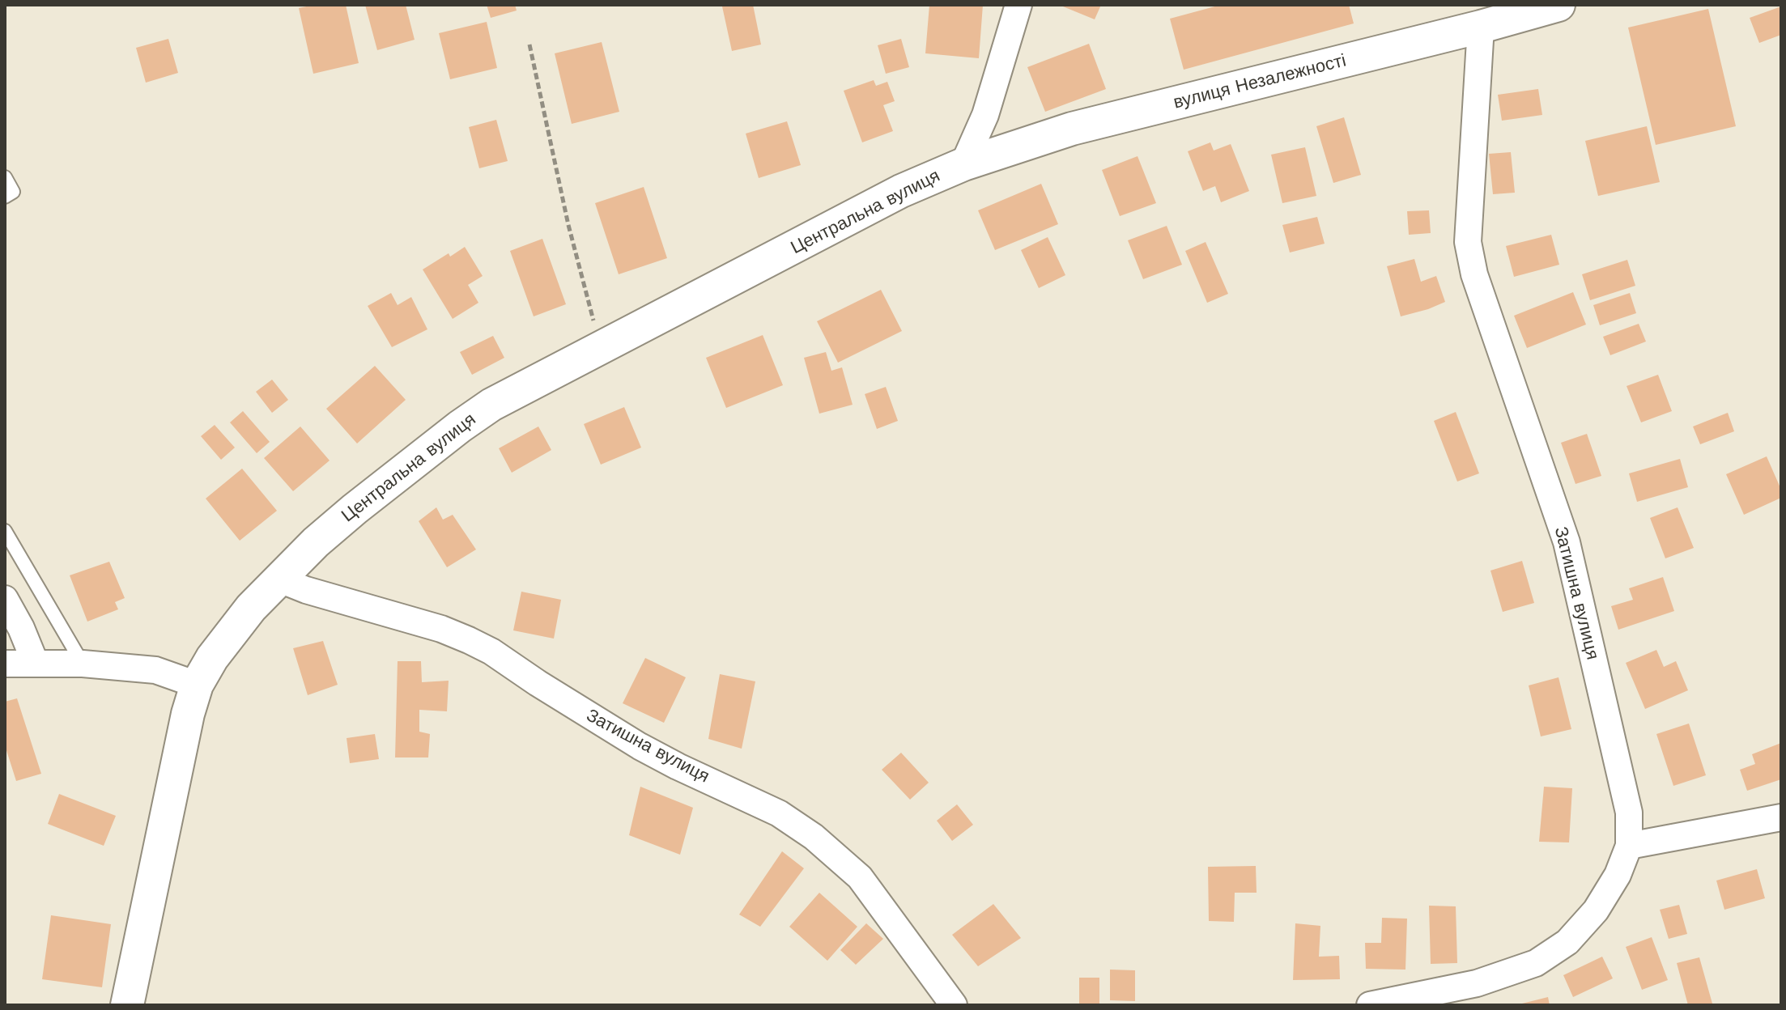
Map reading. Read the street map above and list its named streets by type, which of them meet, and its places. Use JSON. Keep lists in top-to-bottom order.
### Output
{
  "streets": {
    "street": ["вулиця Незалежності", "Центральна вулиця", "Затишна вулиця"]
  },
  "crossings": [
    ["вулиця Незалежності", "Центральна вулиця"],
    ["вулиця Незалежності", "Затишна вулиця"],
    ["Центральна вулиця", "Затишна вулиця"]
  ]
}
